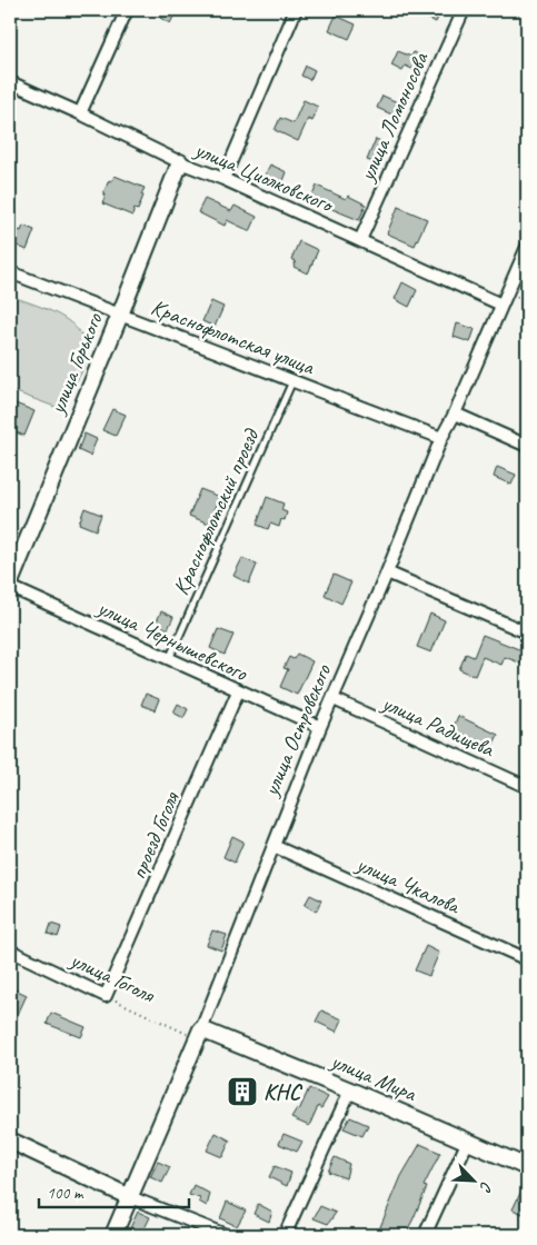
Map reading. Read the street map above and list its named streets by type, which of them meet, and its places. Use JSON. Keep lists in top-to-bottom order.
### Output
{
  "streets": {
    "street": [
      "улица Ломоносова",
      "улица Циолковского",
      "Краснофлотская улица",
      "улица Горького",
      "улица Чернышевского",
      "улица Радищева",
      "улица Островского",
      "проезд Гоголя",
      "улица Чкалова",
      "улица Гоголя",
      "улица Мира"
    ],
    "lane": ["Краснофлотский проезд"]
  },
  "crossings": [
    ["улица Ломоносова", "улица Циолковского"],
    ["улица Циолковского", "улица Горького"],
    ["улица Циолковского", "улица Островского"],
    ["Краснофлотская улица", "улица Горького"],
    ["Краснофлотская улица", "Краснофлотский проезд"],
    ["Краснофлотская улица", "улица Островского"],
    ["Краснофлотский проезд", "улица Чернышевского"],
    ["улица Чернышевского", "улица Островского"],
    ["улица Чернышевского", "проезд Гоголя"],
    ["улица Радищева", "улица Островского"],
    ["улица Островского", "улица Чкалова"],
    ["улица Островского", "улица Гоголя"],
    ["улица Островского", "улица Мира"],
    ["проезд Гоголя", "улица Гоголя"],
    ["улица Гоголя", "улица Мира"]
  ],
  "places": {
    "building": ["КНС"]
  },
  "scale_bar": "100 m",
  "north": "bottom right"
}
